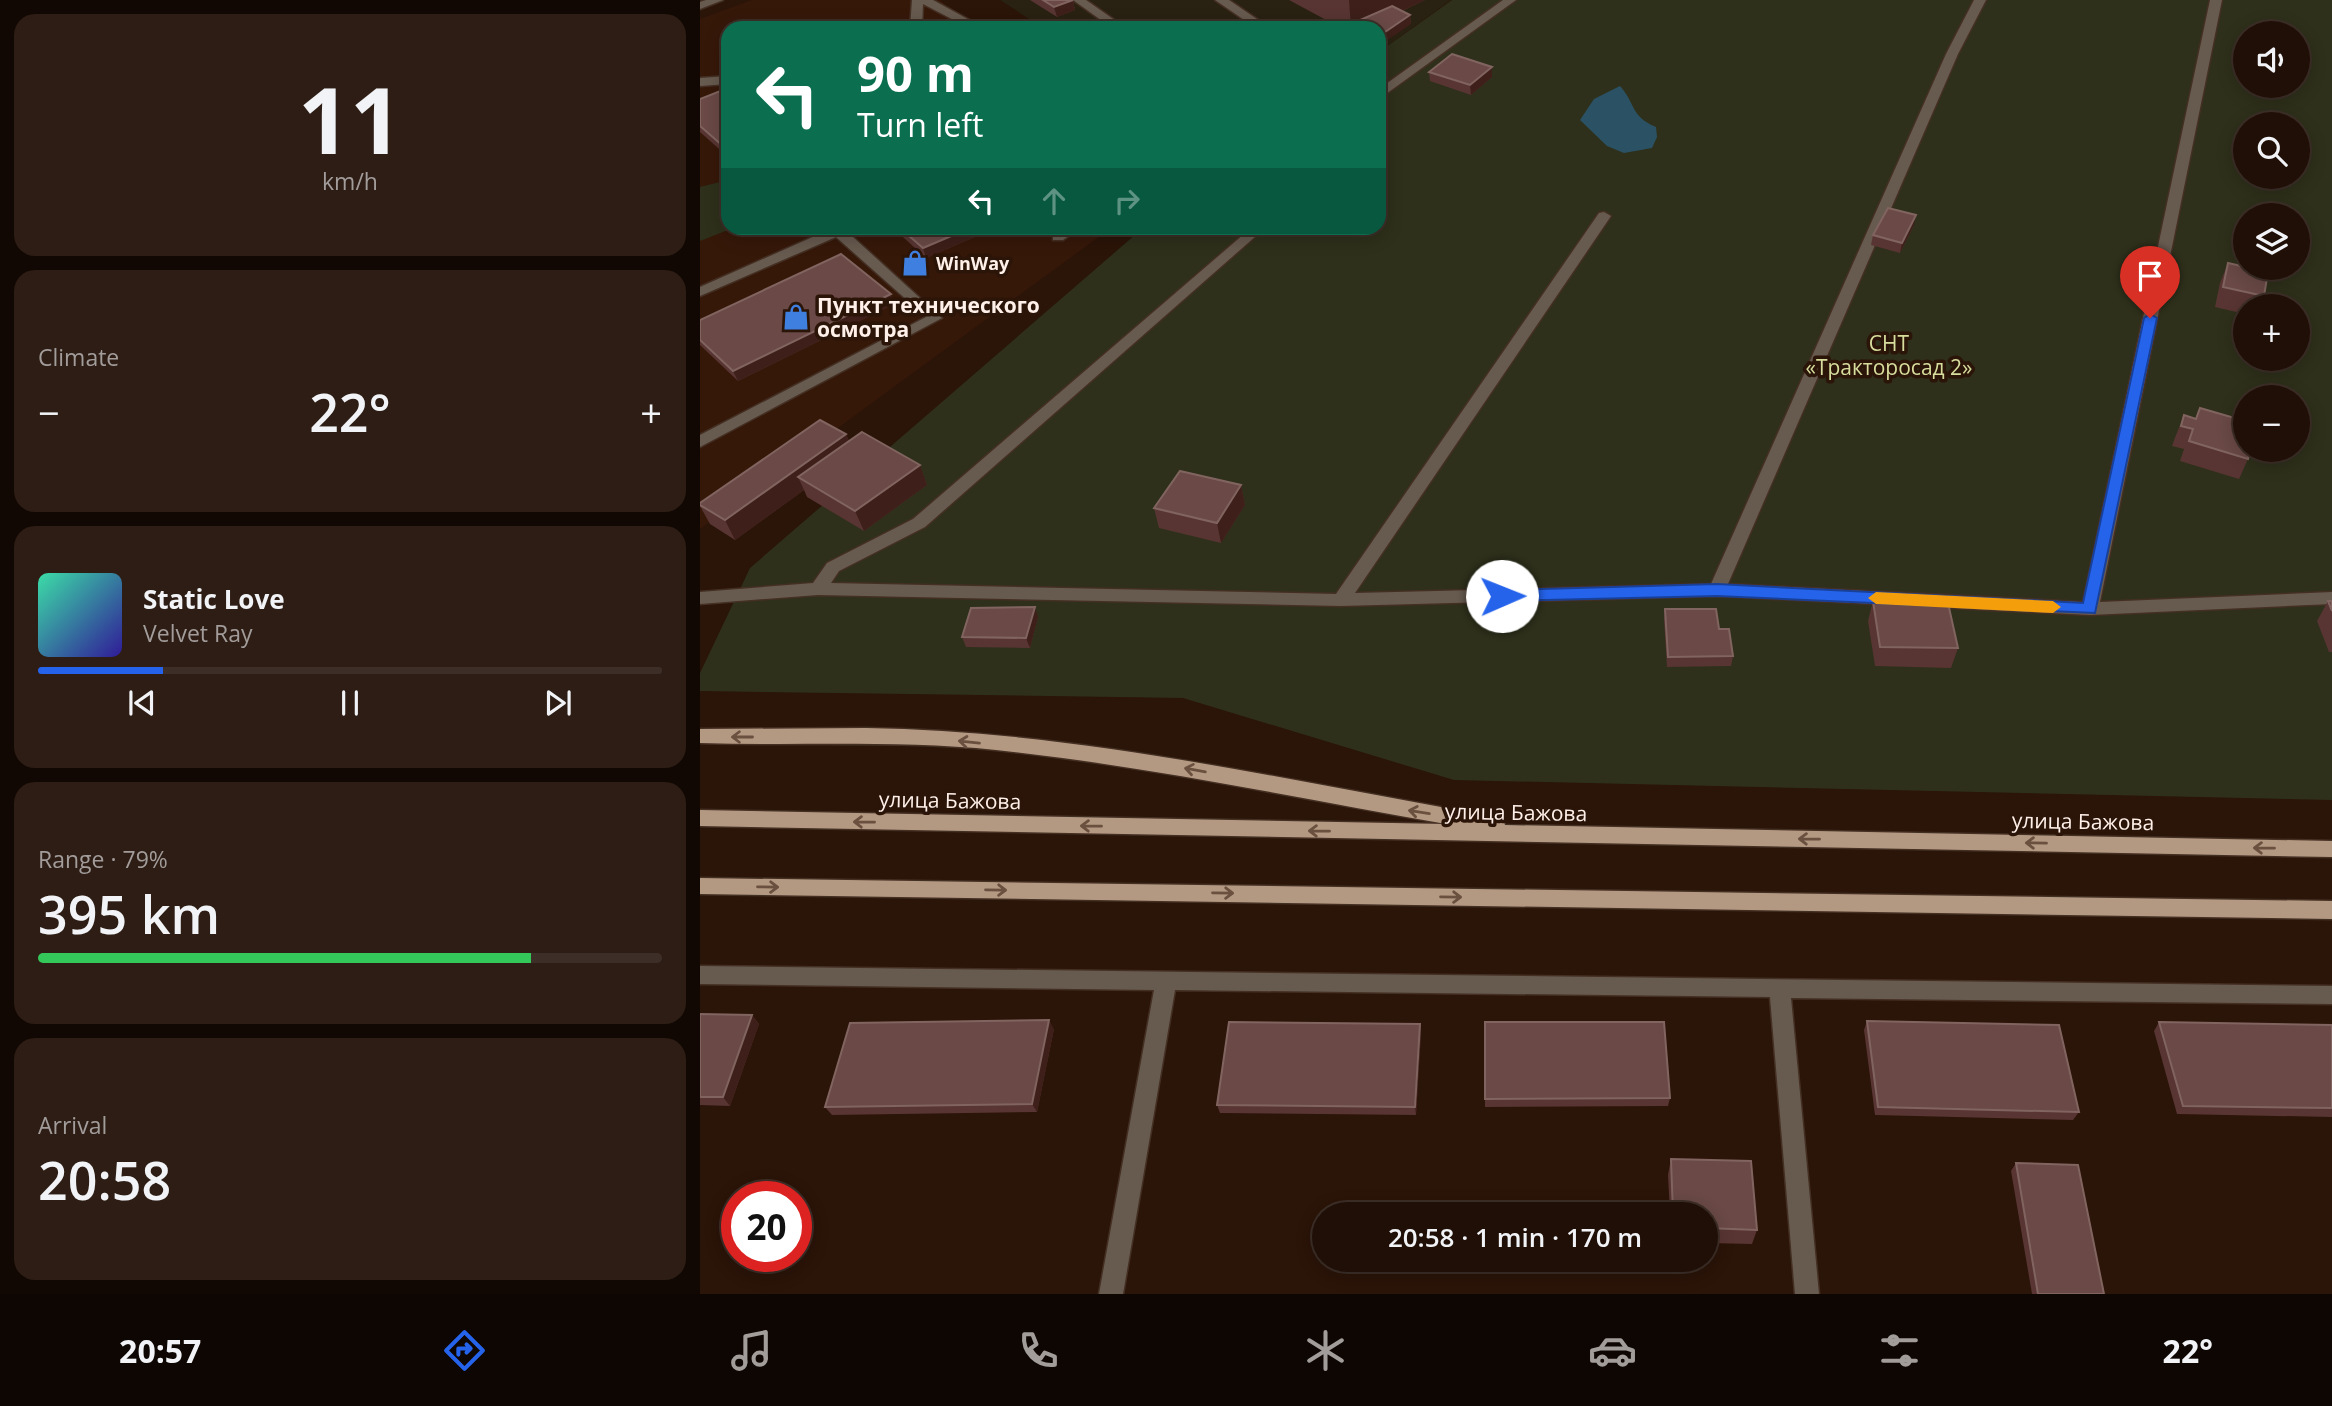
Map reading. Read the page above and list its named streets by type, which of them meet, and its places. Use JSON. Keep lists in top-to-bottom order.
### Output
{
  "streets": {
    "main road": ["улица Бажова"]
  },
  "parks": ["СНТ «Тракторосад 2»"],
  "places": {
    "shop": ["WinWay", "Пункт технического осмотра"]
  },
  "page": {
    "tile": [
      ["11", "km/h"],
      "Climate",
      ["Range · 79%", "395 km"],
      ["Arrival", "20:58"]
    ],
    "map_buttons": ["+", "−"],
    "turn": ["90 m", "Turn left"],
    "heat": ["−", "22°", "+"],
    "song": ["Static Love", "Velvet Ray"],
    "limit": "20",
    "trip": "20:58 · 1 min · 170 m",
    "tabs": ["20:57", "22°"]
  }
}
